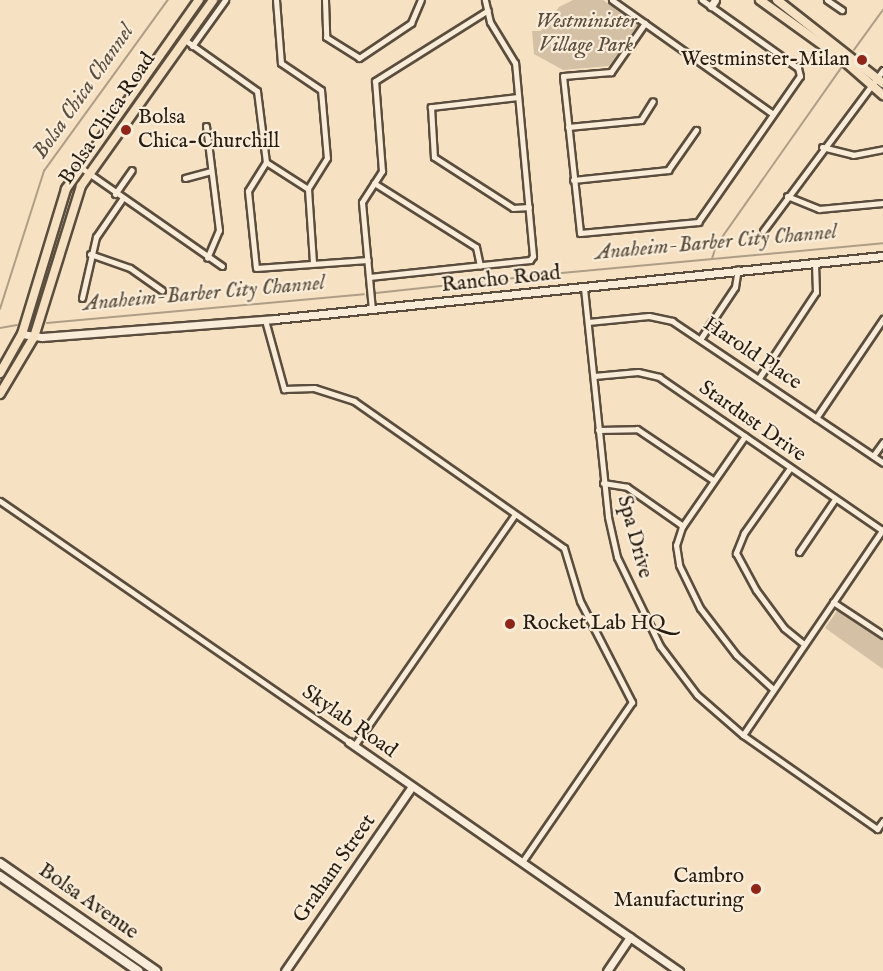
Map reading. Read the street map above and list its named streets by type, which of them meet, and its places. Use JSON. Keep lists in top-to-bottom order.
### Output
{
  "streets": {
    "main road": ["Bolsa Chica Road", "Bolsa Avenue"],
    "street": [
      "Rancho Road",
      "Harold Place",
      "Stardust Drive",
      "Spa Drive",
      "Skylab Road",
      "Graham Street"
    ]
  },
  "crossings": [
    ["Bolsa Chica Road", "Rancho Road"],
    ["Rancho Road", "Spa Drive"],
    ["Harold Place", "Spa Drive"],
    ["Stardust Drive", "Spa Drive"],
    ["Skylab Road", "Graham Street"]
  ],
  "water": ["Bolsa Chica Channel", "Anaheim-Barber City Channel"],
  "parks": ["Westminister Village Park"],
  "places": [
    "Westminster-Milan",
    "Bolsa Chica-Churchill",
    "Rocket Lab HQ",
    "Cambro Manufacturing"
  ]
}
